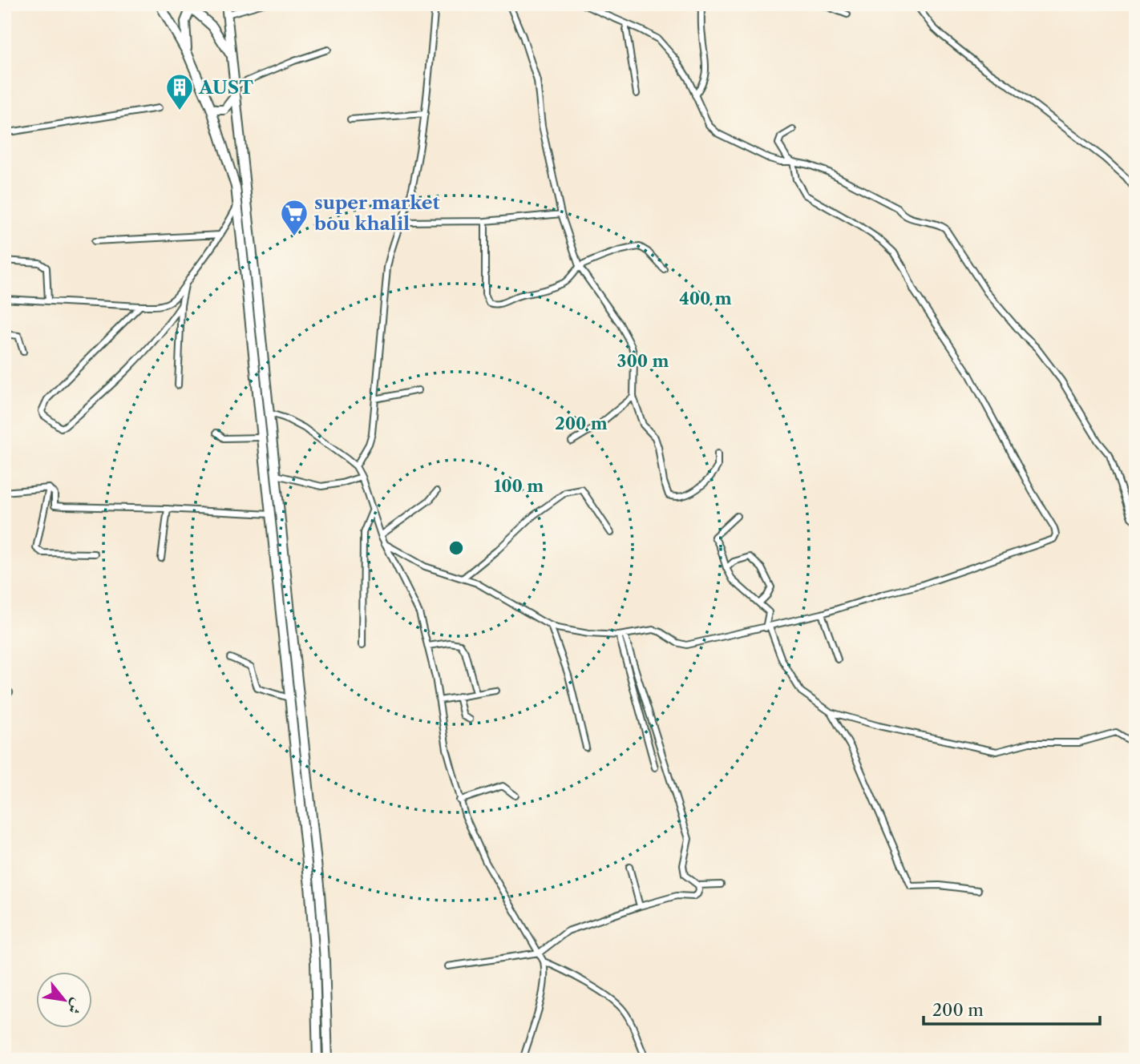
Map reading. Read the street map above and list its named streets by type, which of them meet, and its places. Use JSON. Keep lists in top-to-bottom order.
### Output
{
  "places": {
    "building": ["AUST"],
    "supermarket": ["super market bou khalil"]
  },
  "scale_bar": "200 m",
  "north": "bottom right",
  "rings": [
    "400 m",
    "300 m",
    "200 m",
    "100 m"
  ]
}
